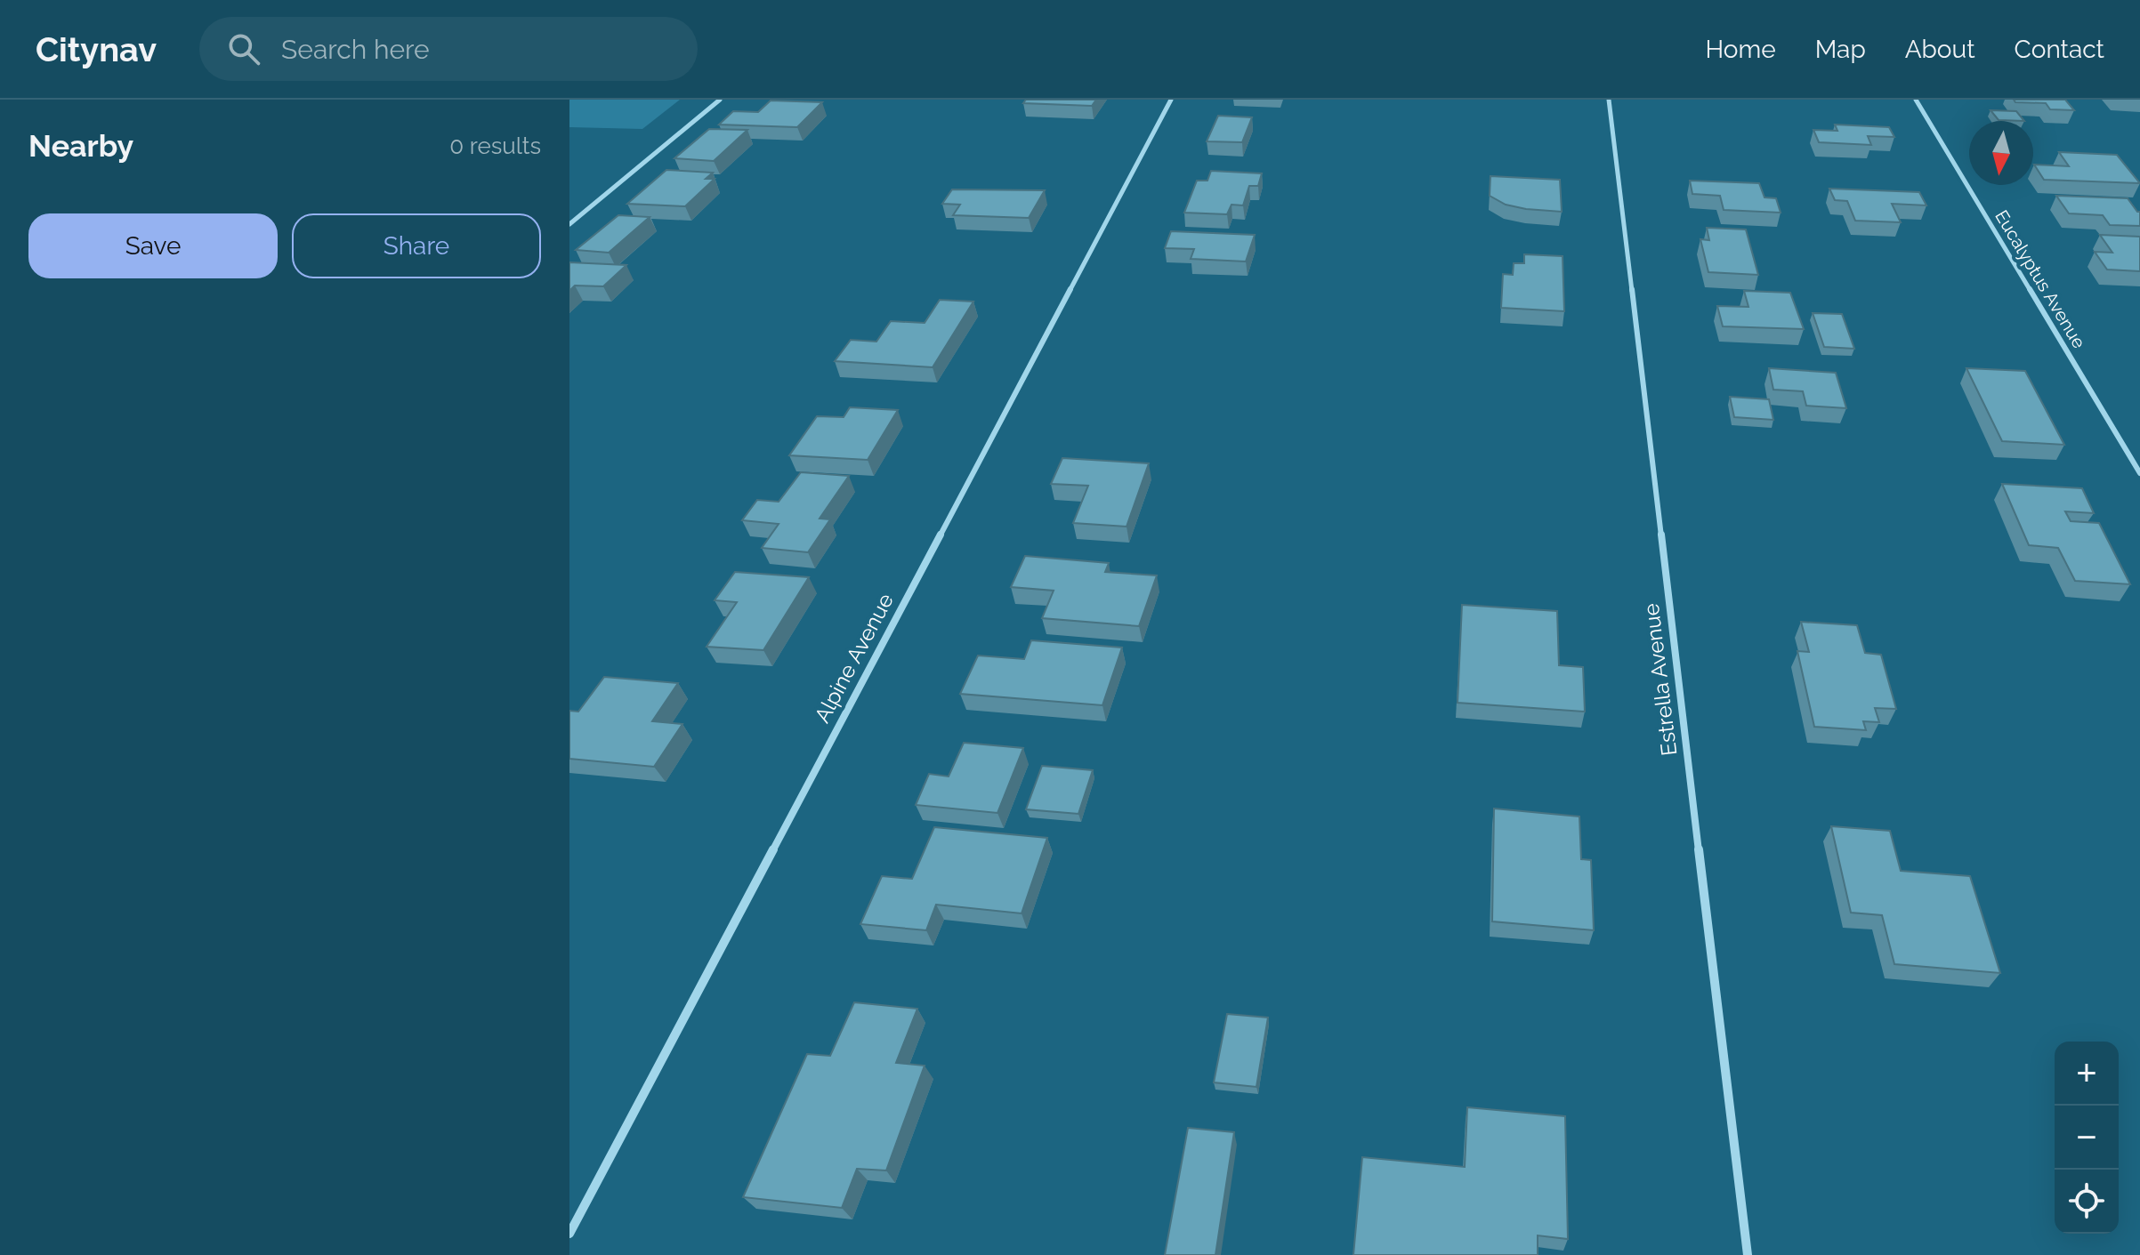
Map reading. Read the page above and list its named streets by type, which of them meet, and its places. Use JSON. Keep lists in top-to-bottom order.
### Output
{
  "streets": {
    "street": ["Eucalyptus Avenue", "Alpine Avenue", "Estrella Avenue"]
  },
  "north": "bottom",
  "page": {
    "header": "Citynav",
    "search": "Search here",
    "nav": [
      "Home",
      "Map",
      "About",
      "Contact"
    ],
    "heading": ["Nearby", "0 results"],
    "buttons": ["Save", "Share"],
    "map_buttons": ["+", "−"]
  }
}
